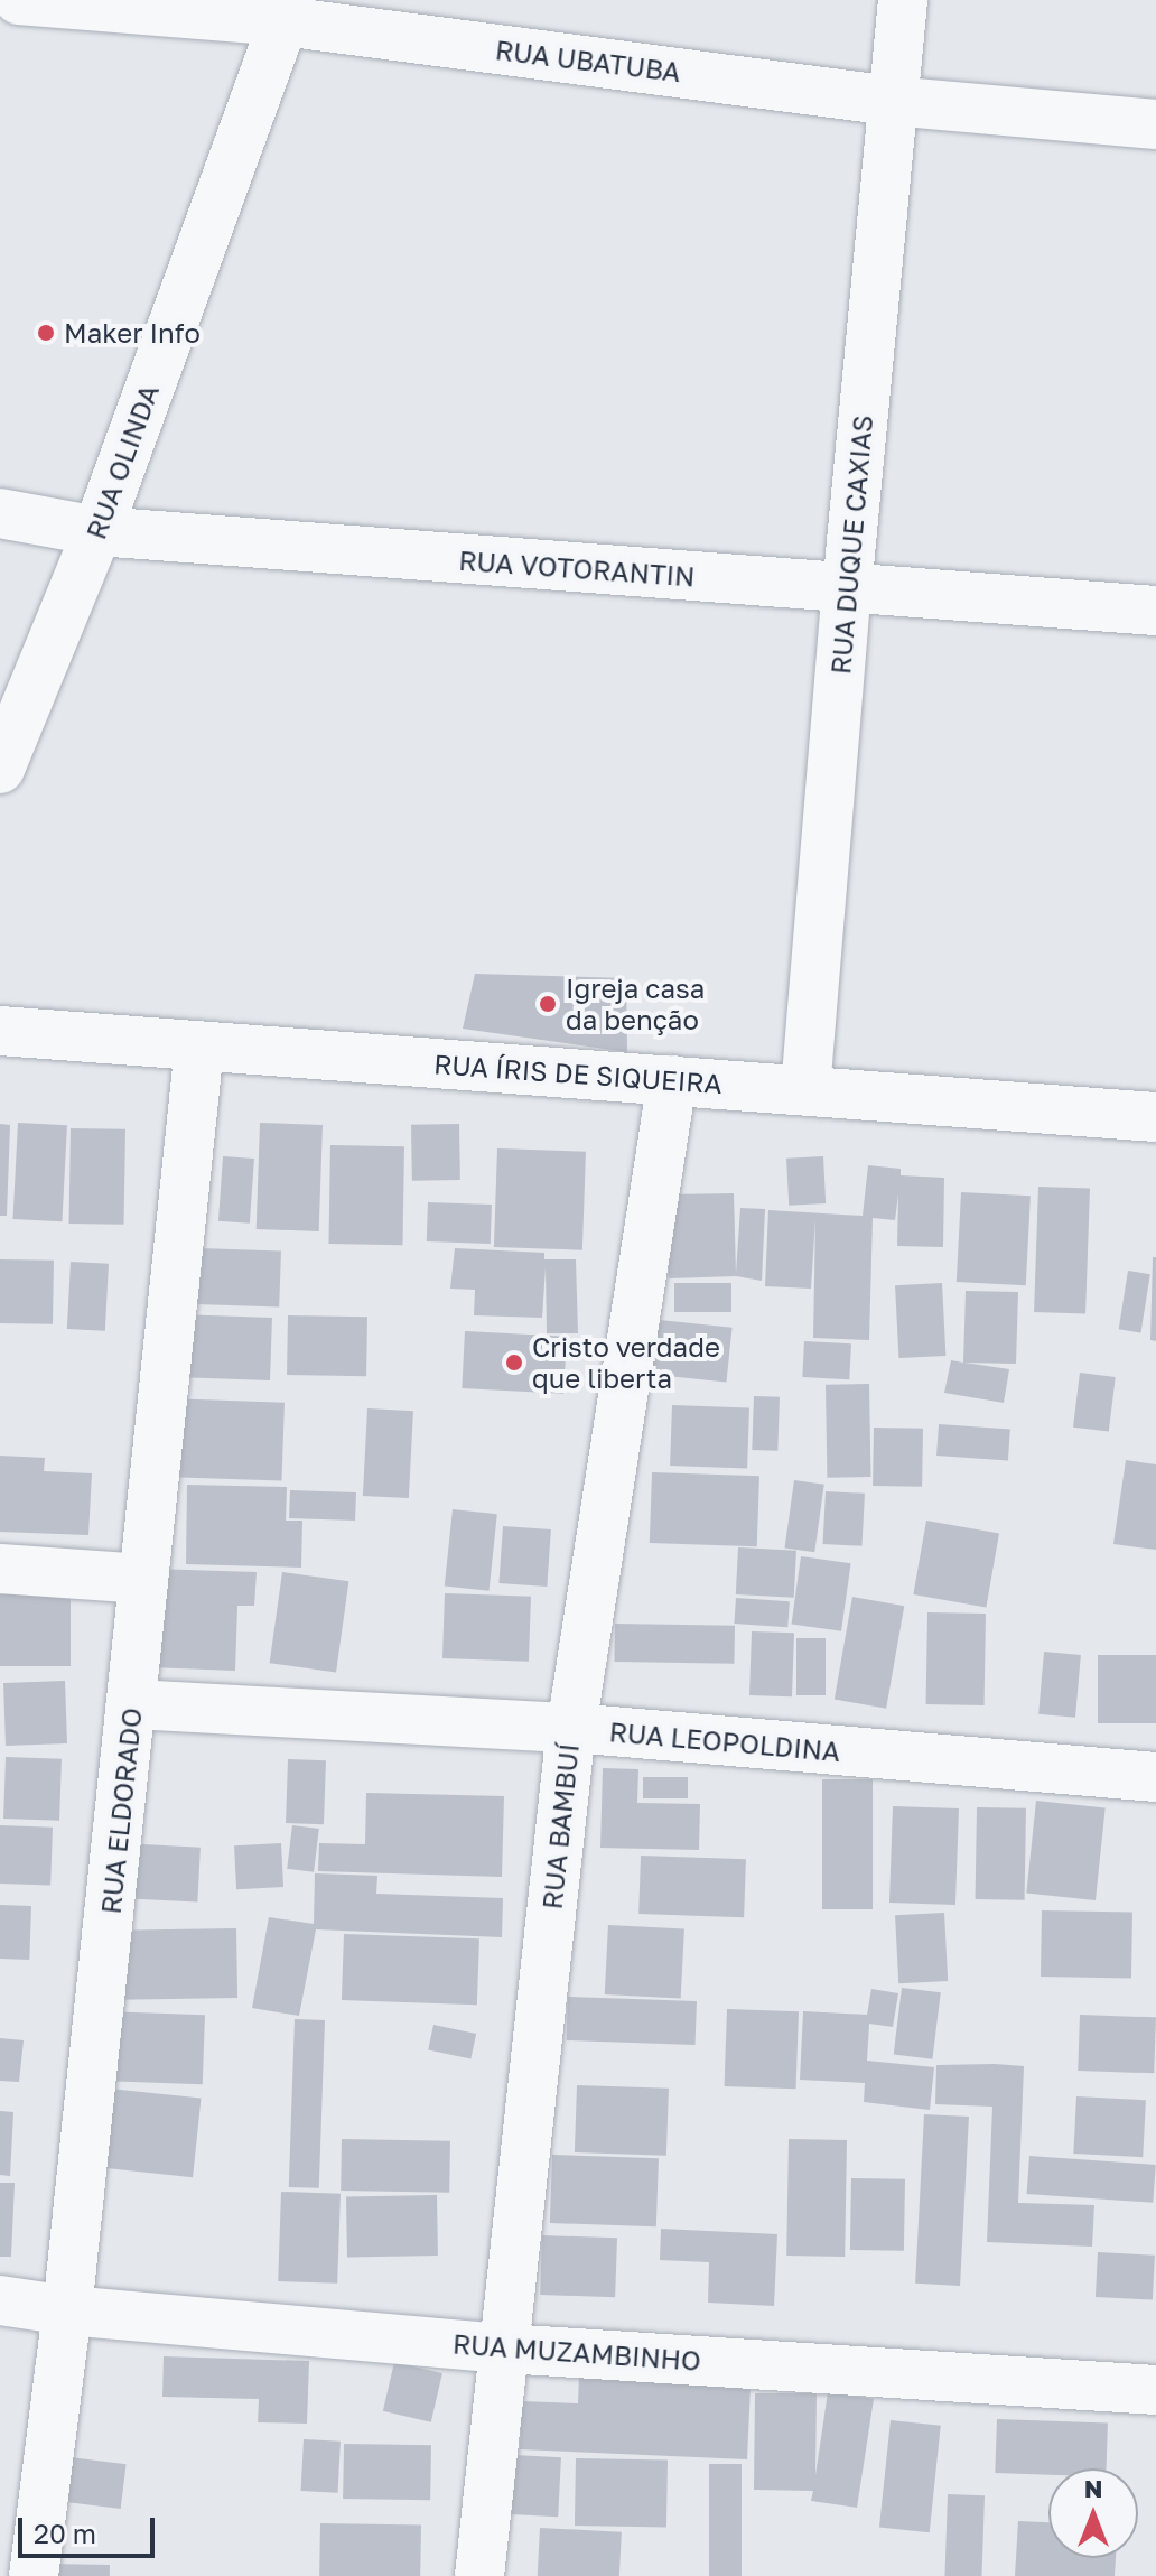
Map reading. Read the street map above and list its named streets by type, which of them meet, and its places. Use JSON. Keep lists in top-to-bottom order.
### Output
{
  "streets": {
    "street": [
      "RUA UBATUBA",
      "RUA OLINDA",
      "RUA DUQUE CAXIAS",
      "RUA VOTORANTIN",
      "RUA ÍRIS DE SIQUEIRA",
      "RUA LEOPOLDINA",
      "RUA ELDORADO",
      "RUA BAMBUÍ",
      "RUA MUZAMBINHO"
    ]
  },
  "crossings": [
    ["RUA UBATUBA", "RUA OLINDA"],
    ["RUA UBATUBA", "RUA DUQUE CAXIAS"],
    ["RUA OLINDA", "RUA VOTORANTIN"],
    ["RUA DUQUE CAXIAS", "RUA VOTORANTIN"],
    ["RUA DUQUE CAXIAS", "RUA ÍRIS DE SIQUEIRA"],
    ["RUA ÍRIS DE SIQUEIRA", "RUA ELDORADO"],
    ["RUA ÍRIS DE SIQUEIRA", "RUA BAMBUÍ"],
    ["RUA LEOPOLDINA", "RUA ELDORADO"],
    ["RUA LEOPOLDINA", "RUA BAMBUÍ"],
    ["RUA ELDORADO", "RUA MUZAMBINHO"],
    ["RUA BAMBUÍ", "RUA MUZAMBINHO"]
  ],
  "places": ["Maker Info", "Igreja casa da benção", "Cristo verdade que liberta"],
  "scale_bar": "20 m",
  "north": "top"
}
